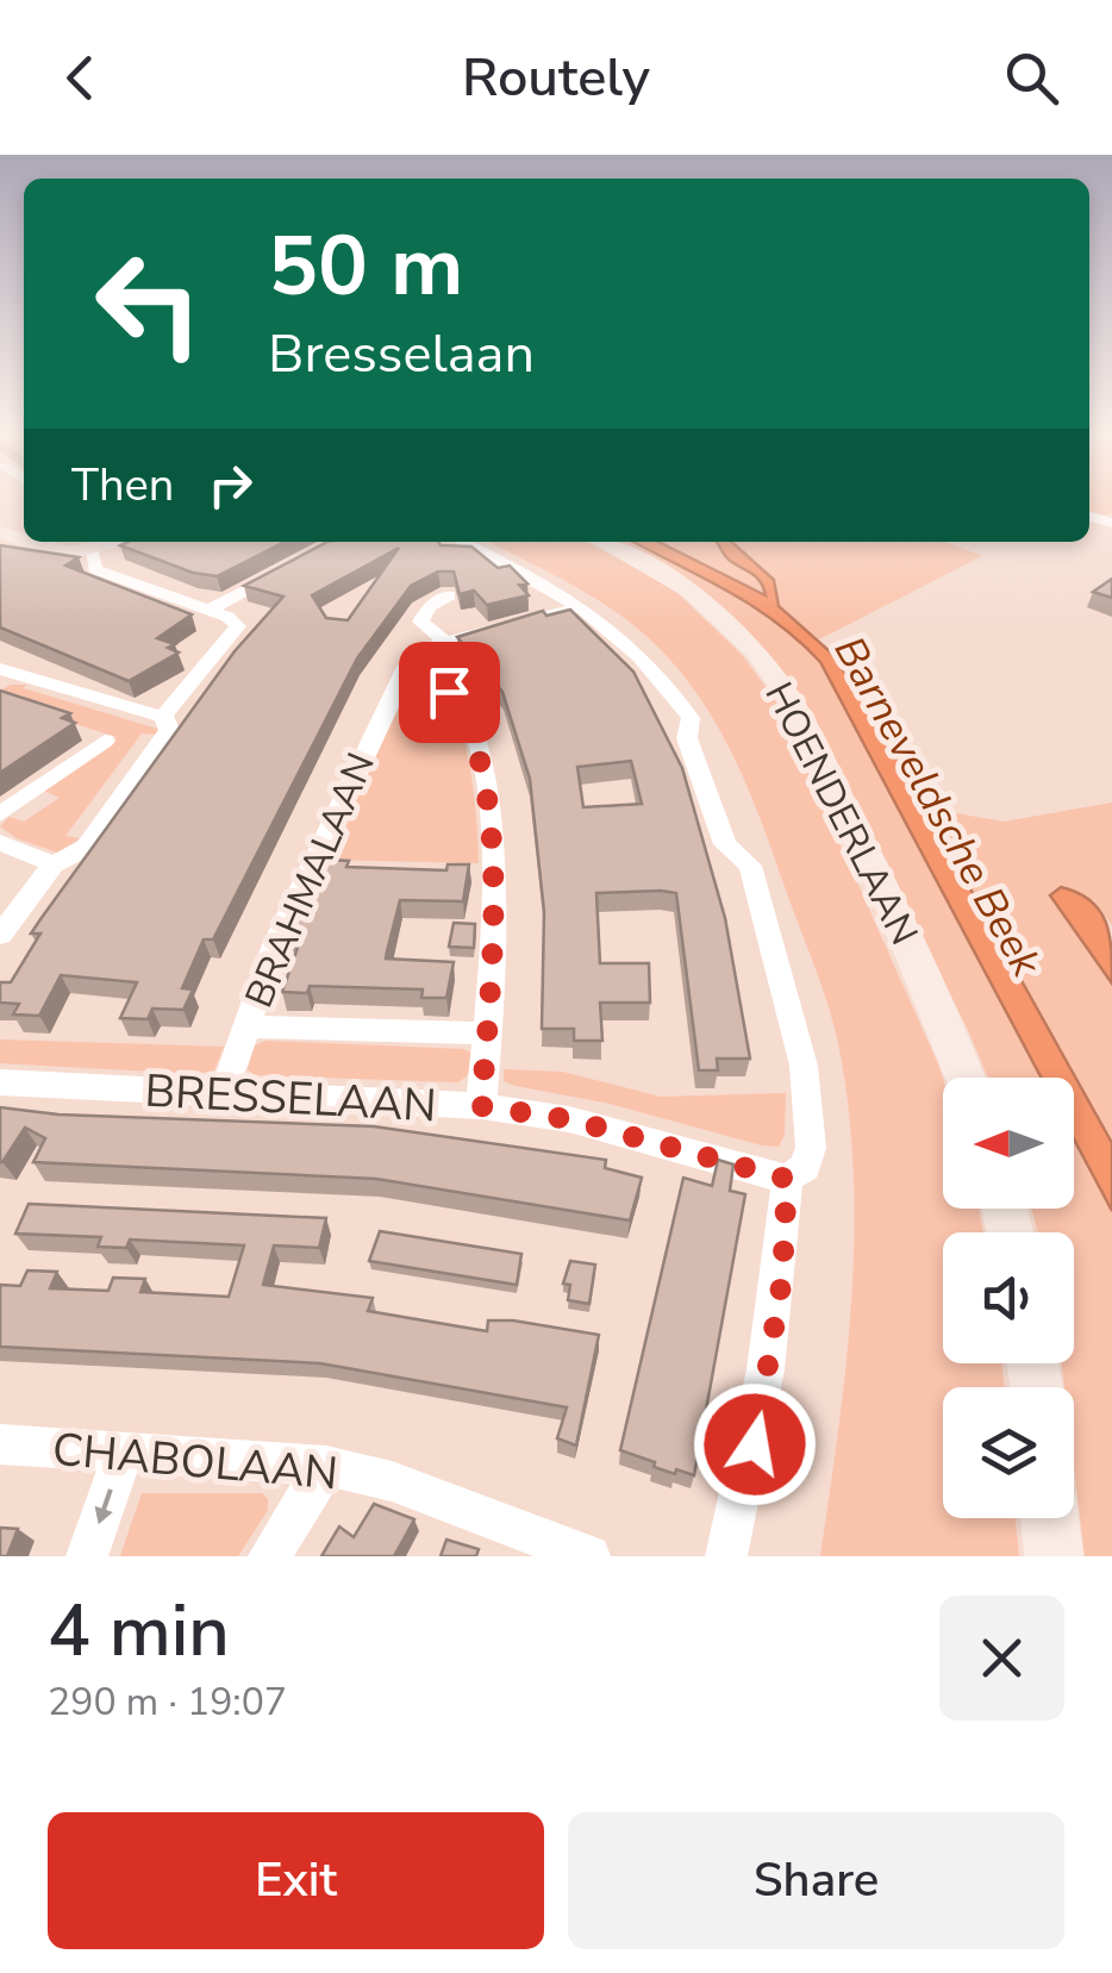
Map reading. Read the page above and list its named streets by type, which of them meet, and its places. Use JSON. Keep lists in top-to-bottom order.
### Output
{
  "streets": {
    "street": [
      "HOENDERLAAN",
      "BRAHMALAAN",
      "BRESSELAAN",
      "CHABOLAAN"
    ]
  },
  "crossings": [
    ["BRAHMALAAN", "BRESSELAAN"]
  ],
  "water": ["Barneveldsche Beek"],
  "north": "left",
  "page": {
    "header": "Routely",
    "turn": ["50 m", "Bresselaan"],
    "then": "Then",
    "heading": ["4 min", "290 m · 19:07"],
    "buttons": ["Exit", "Share"]
  }
}
